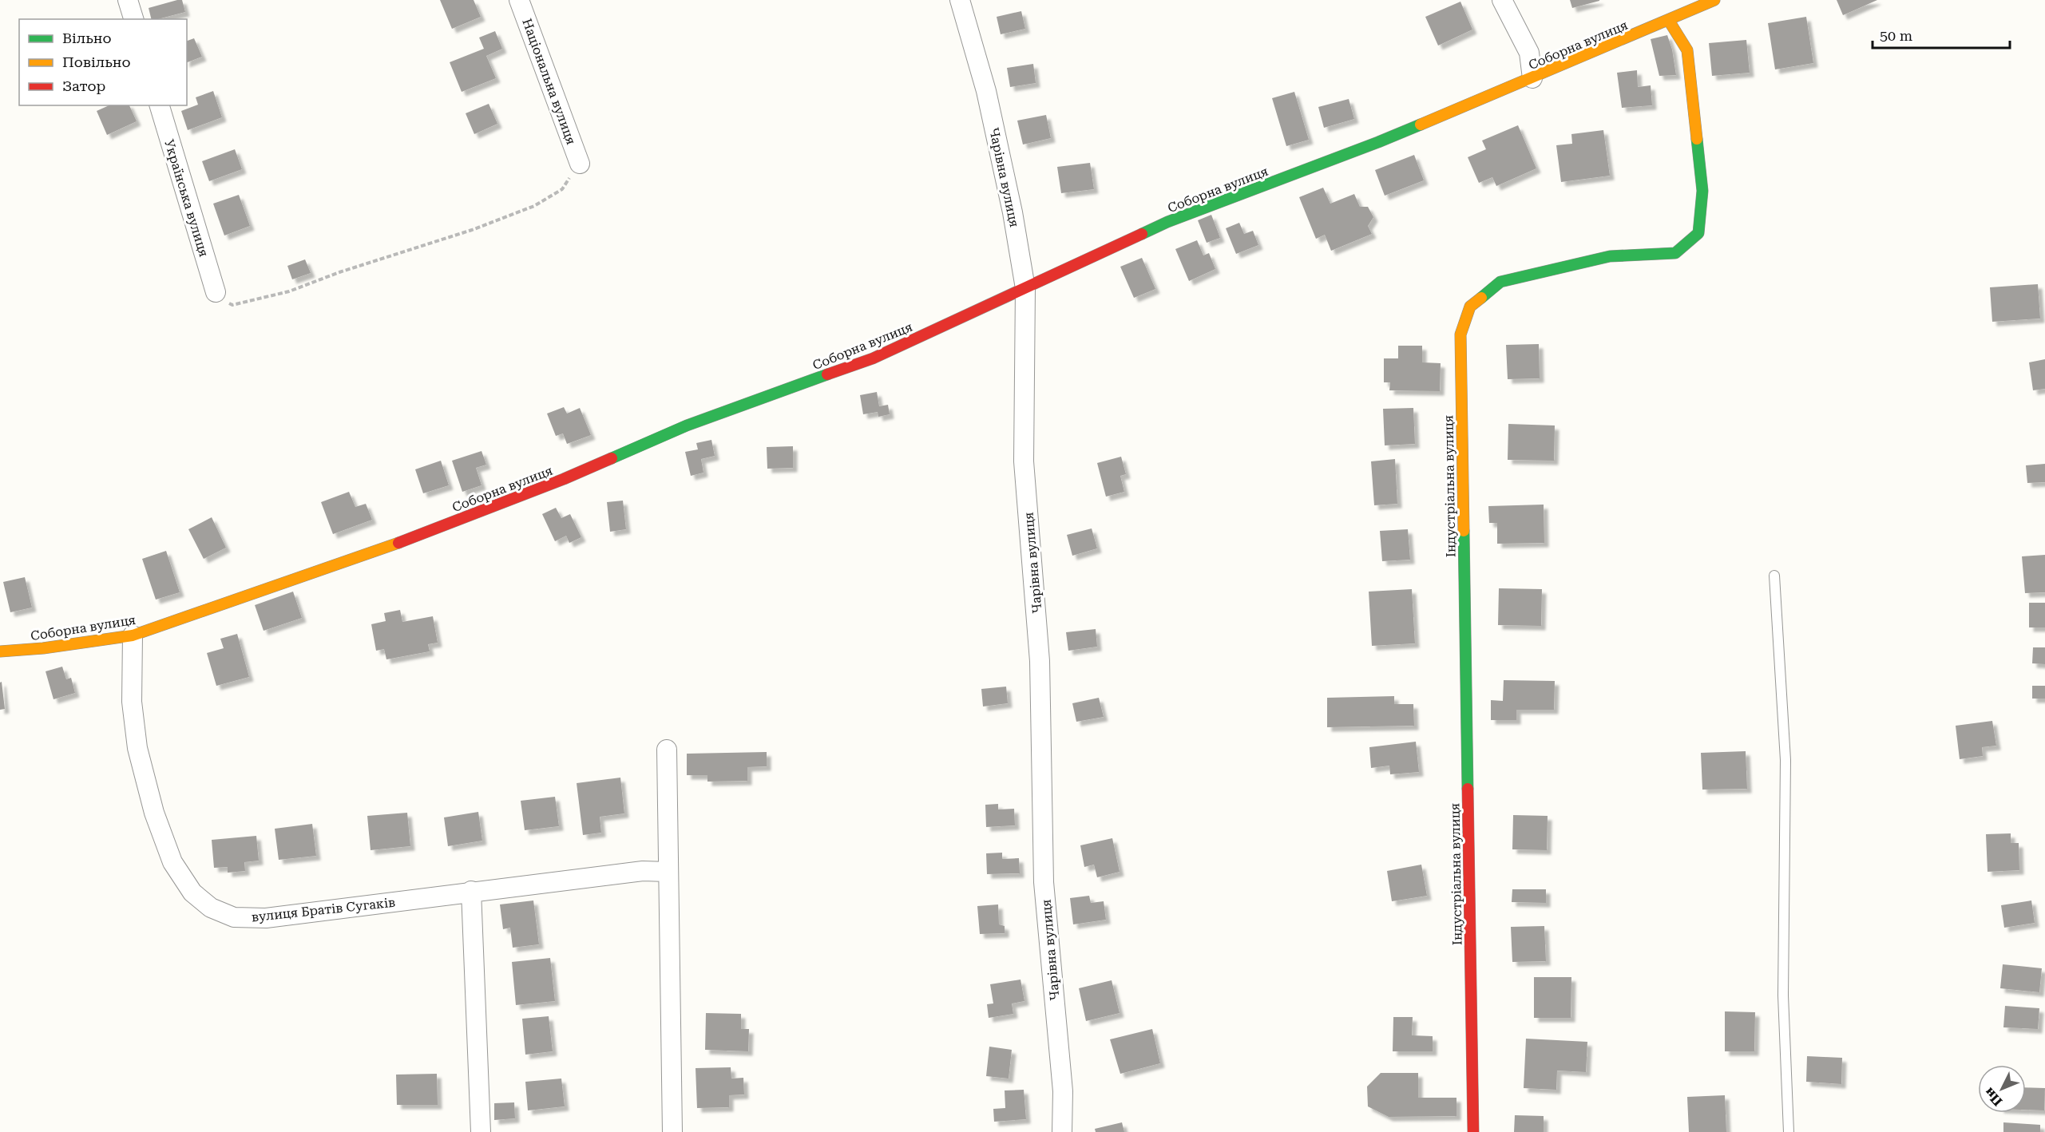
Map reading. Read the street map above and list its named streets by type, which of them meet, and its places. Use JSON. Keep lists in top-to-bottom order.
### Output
{
  "streets": {
    "street": [
      "Соборна вулиця",
      "Національна вулиця",
      "Чарівна вулиця",
      "Українська вулиця",
      "Індустріальна вулиця",
      "вулиця Братів Сугаків"
    ]
  },
  "crossings": [
    ["Соборна вулиця", "Чарівна вулиця"],
    ["Соборна вулиця", "Індустріальна вулиця"],
    ["Соборна вулиця", "вулиця Братів Сугаків"]
  ],
  "legend": ["Вільно", "Повільно", "Затор"],
  "scale_bar": "50 m",
  "north": "bottom left"
}
